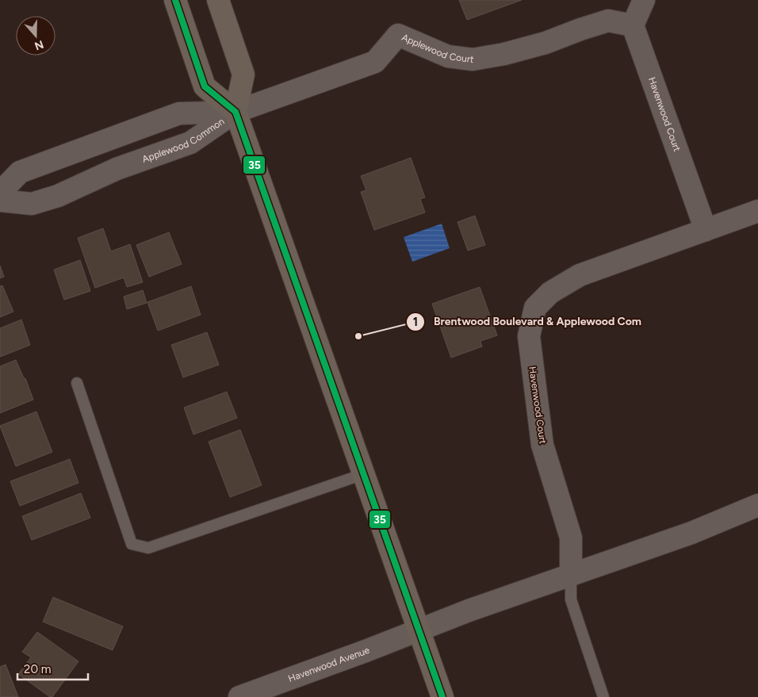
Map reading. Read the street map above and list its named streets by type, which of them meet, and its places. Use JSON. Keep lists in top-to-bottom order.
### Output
{
  "streets": {
    "street": [
      "Applewood Court",
      "Havenwood Court",
      "Applewood Common",
      "Havenwood Avenue"
    ]
  },
  "crossings": [
    ["Applewood Court", "Havenwood Court"],
    ["Applewood Court", "Applewood Common"]
  ],
  "places": ["Brentwood Boulevard & Applewood Com"],
  "lines": ["transit line 35"],
  "scale_bar": "20 m",
  "north": "bottom"
}
